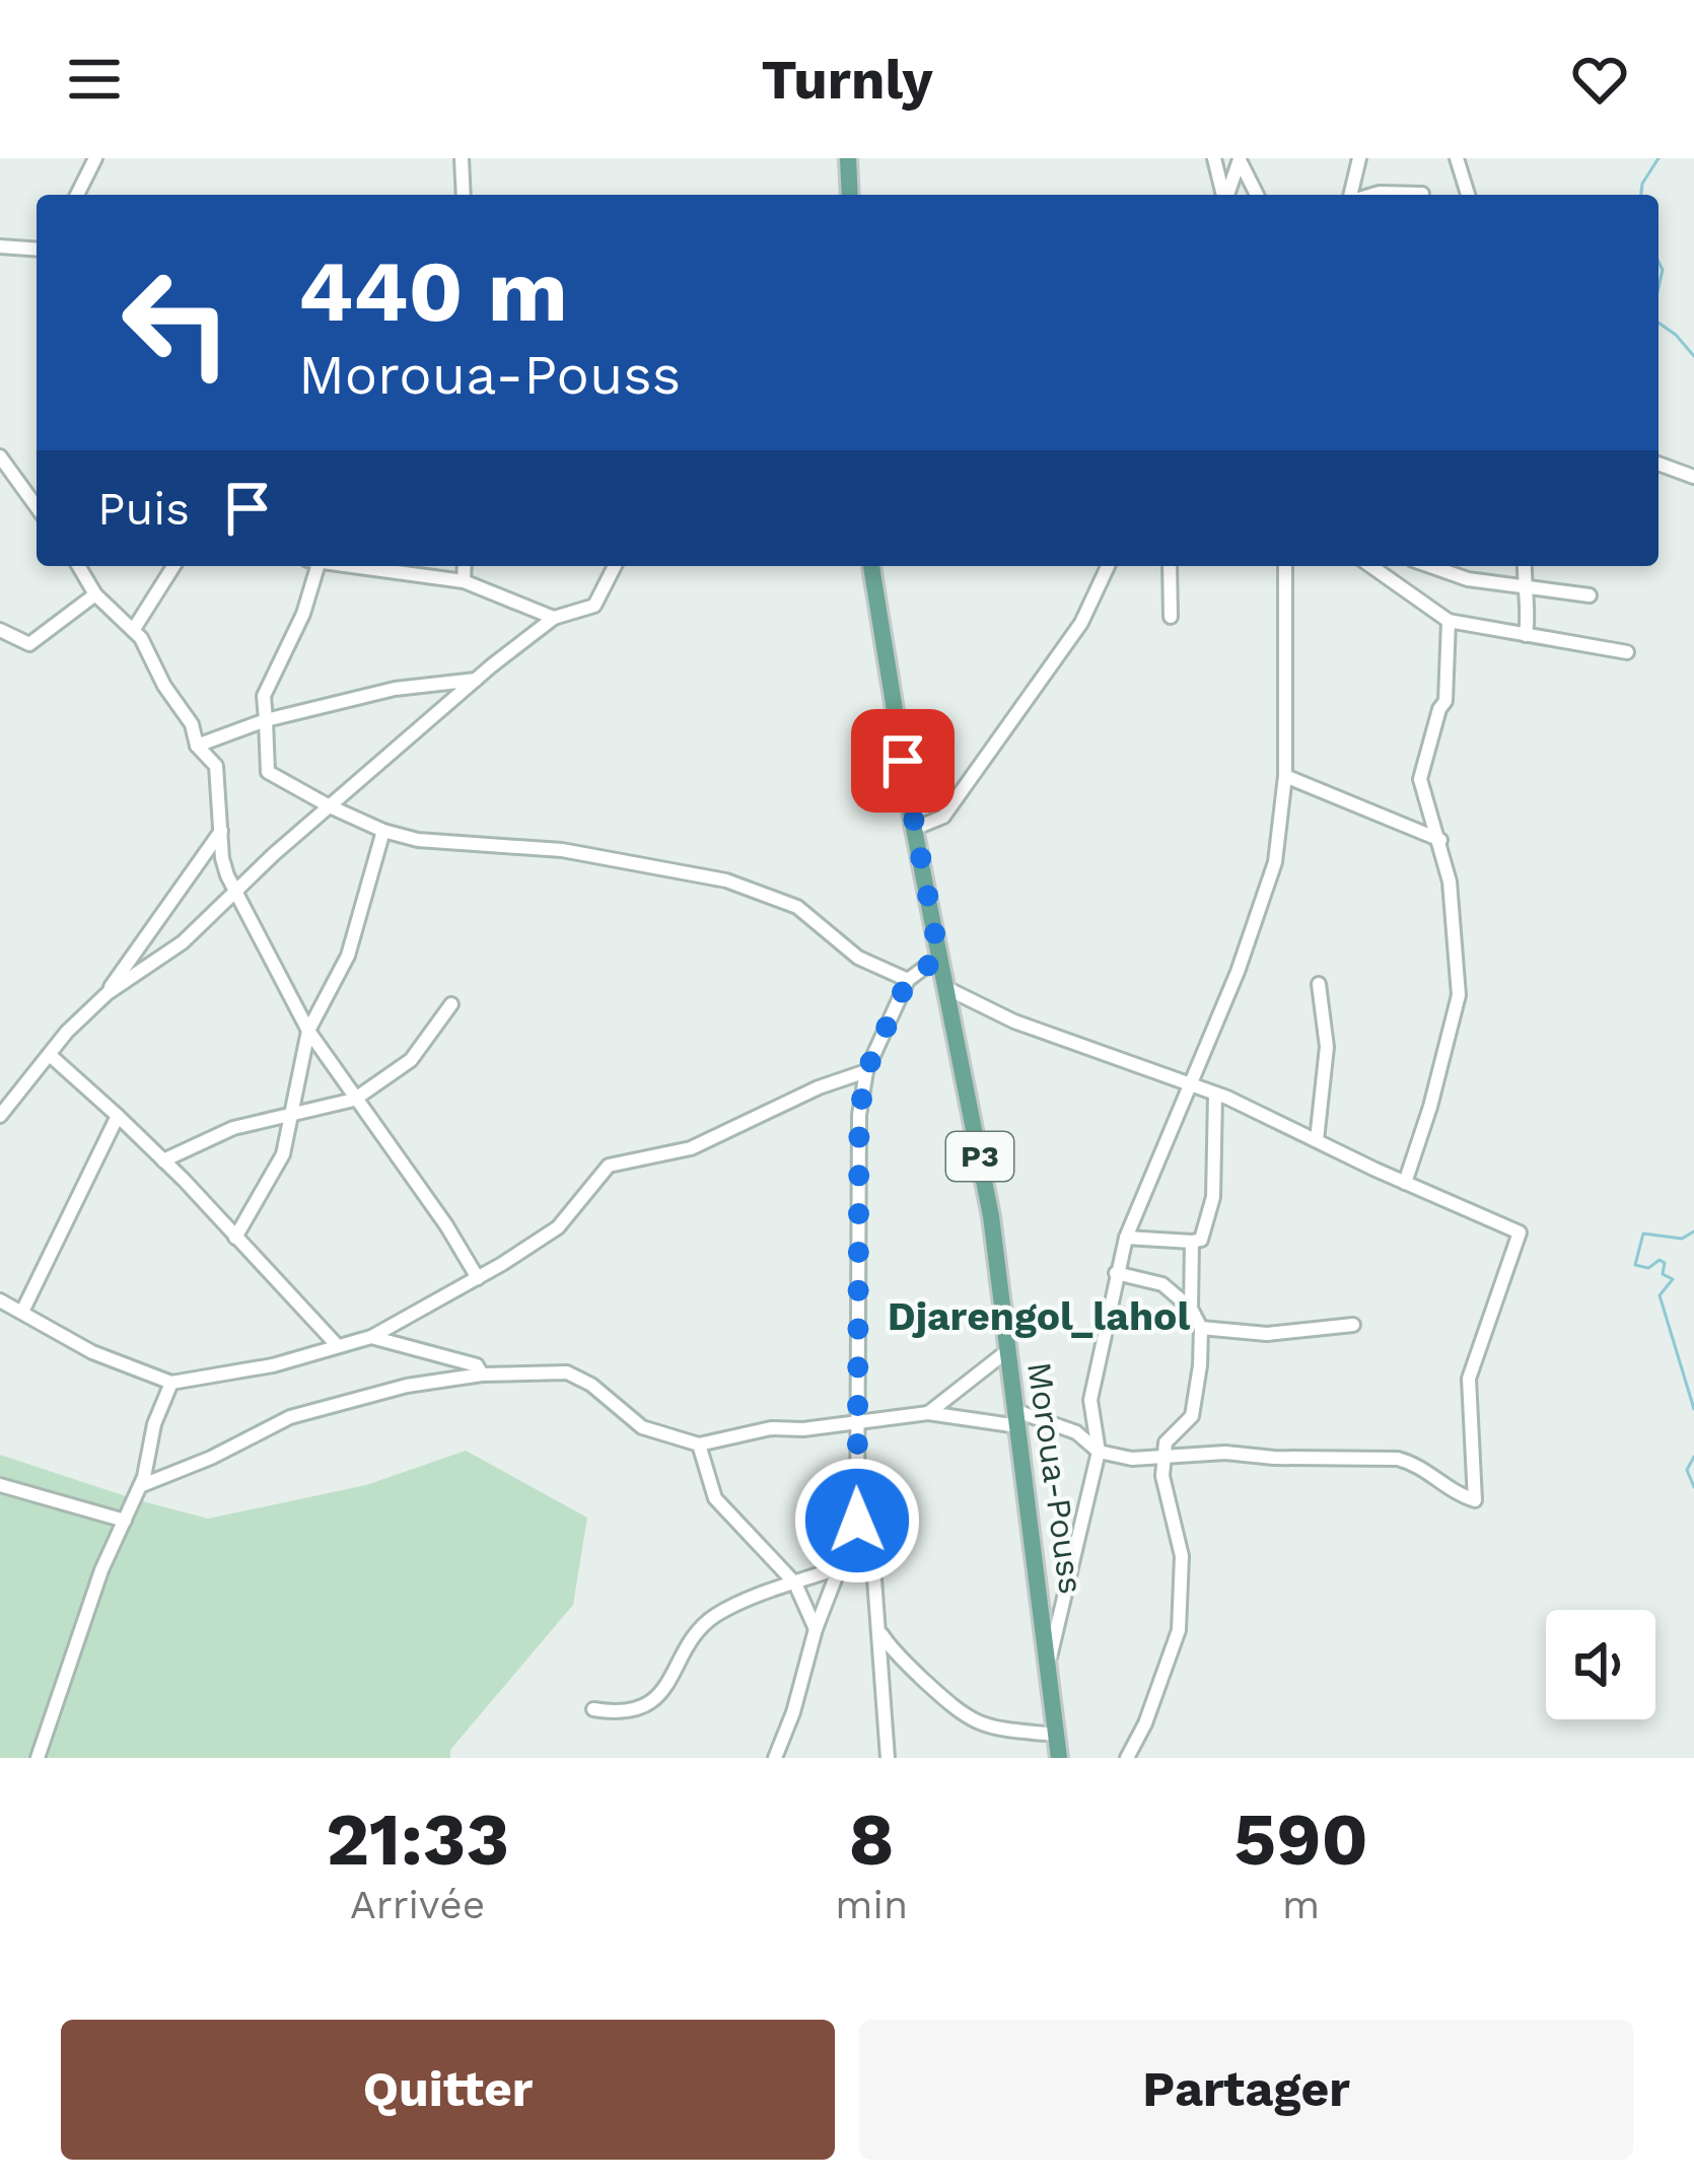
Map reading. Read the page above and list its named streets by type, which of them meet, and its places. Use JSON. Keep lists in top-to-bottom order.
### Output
{
  "streets": {
    "main road": ["P3", "Moroua-Pouss"]
  },
  "districts": ["Djarengol_lahol"],
  "page": {
    "header": "Turnly",
    "turn": ["440 m", "Moroua-Pouss"],
    "then": "Puis",
    "eta": [
      "21:33",
      "Arrivée",
      "8",
      "min",
      "590",
      "m"
    ],
    "buttons": ["Quitter", "Partager"]
  }
}
